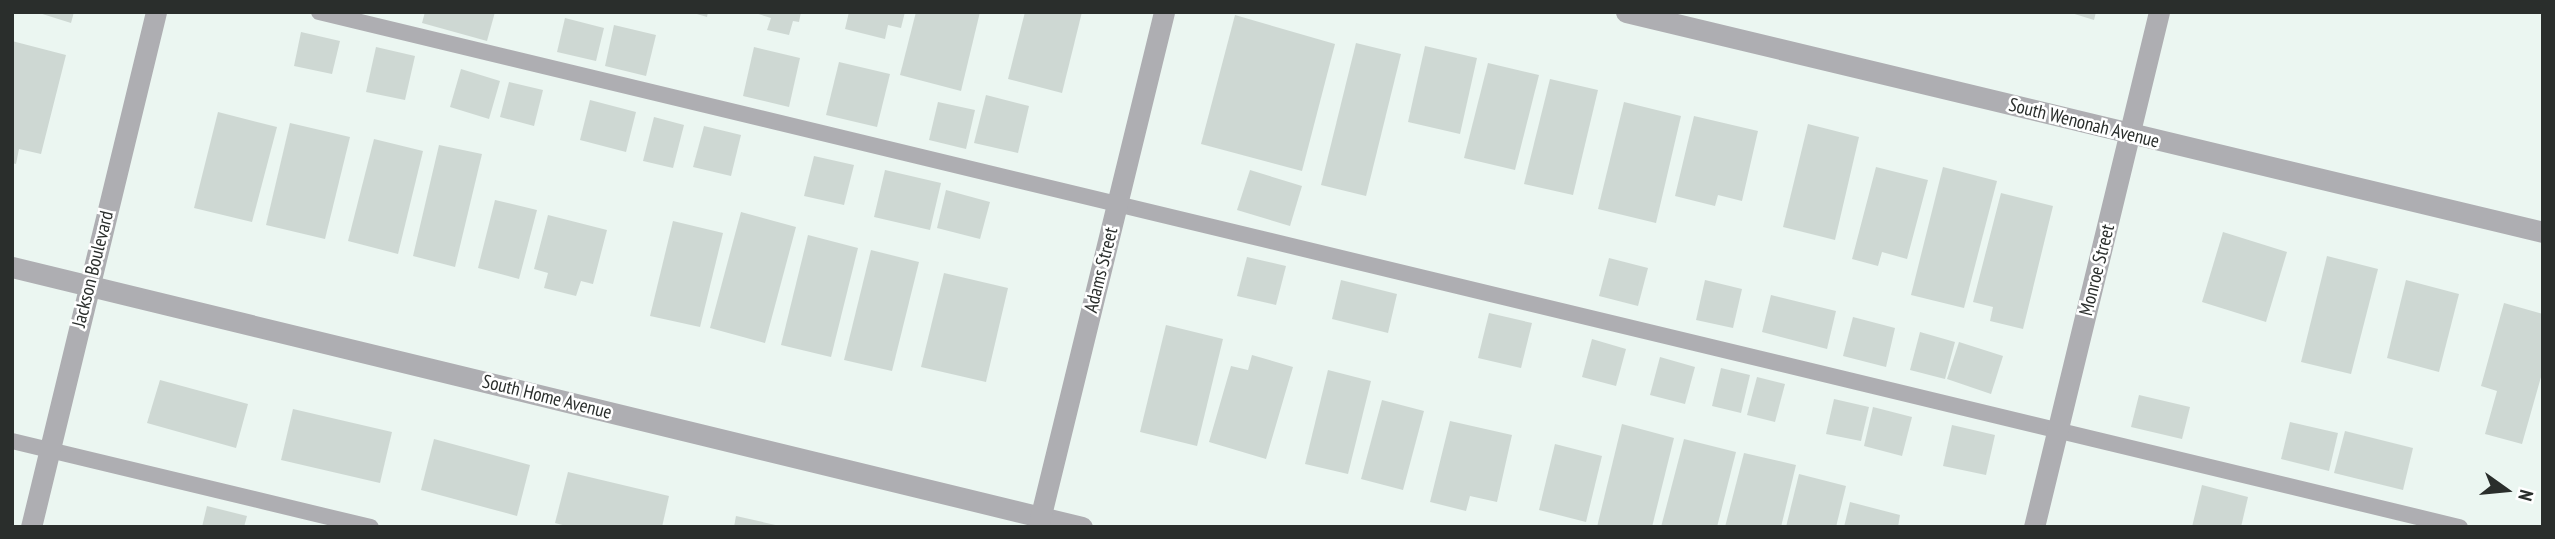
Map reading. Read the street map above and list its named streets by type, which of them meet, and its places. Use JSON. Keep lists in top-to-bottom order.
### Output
{
  "streets": {
    "street": [
      "South Wenonah Avenue",
      "Jackson Boulevard",
      "Adams Street",
      "Monroe Street",
      "South Home Avenue"
    ]
  },
  "crossings": [
    ["South Wenonah Avenue", "Monroe Street"],
    ["Jackson Boulevard", "South Home Avenue"],
    ["Adams Street", "South Home Avenue"]
  ],
  "north": "right"
}
